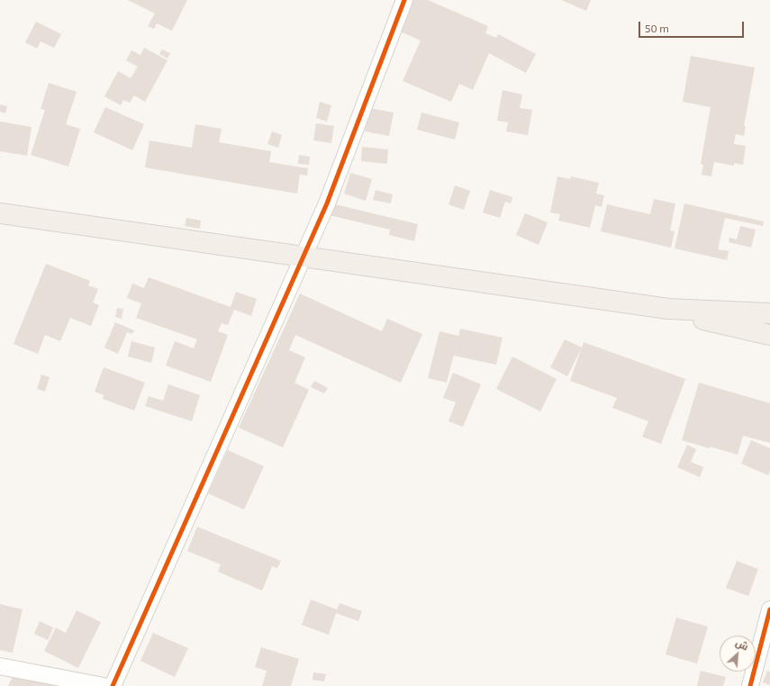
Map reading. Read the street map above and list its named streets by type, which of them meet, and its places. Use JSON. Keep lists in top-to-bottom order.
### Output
{
  "scale_bar": "50 m",
  "north": "top right"
}
